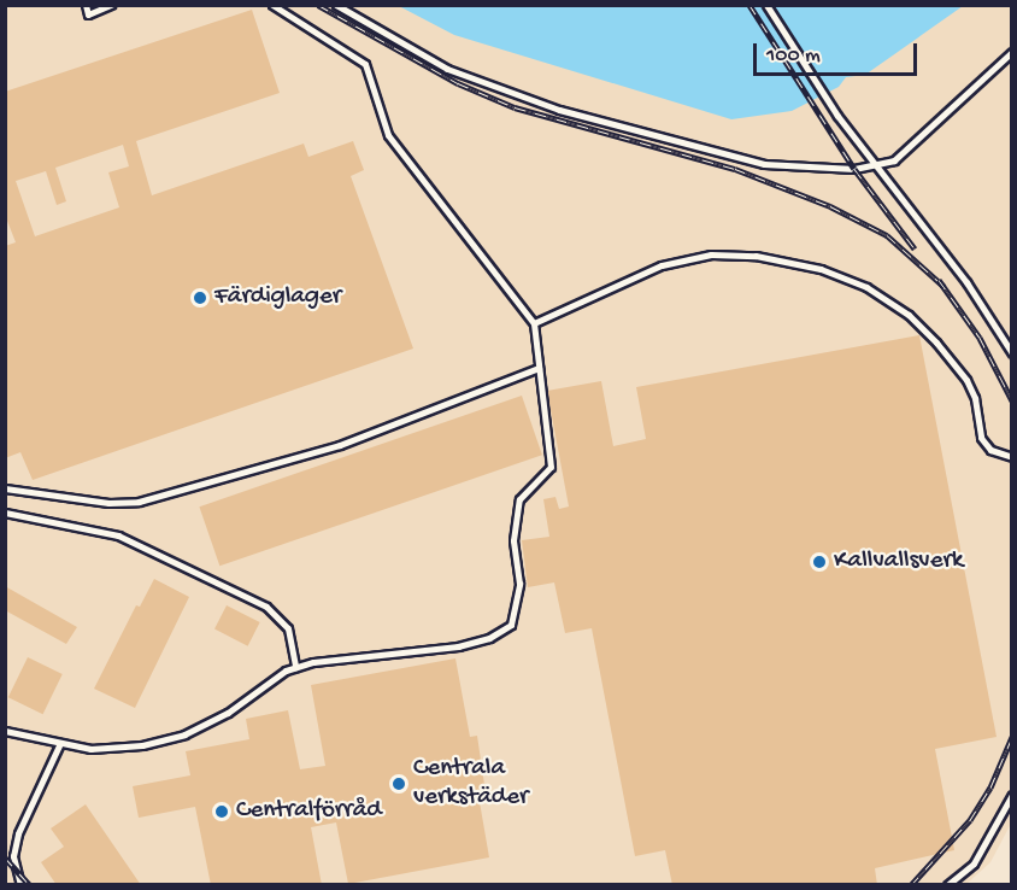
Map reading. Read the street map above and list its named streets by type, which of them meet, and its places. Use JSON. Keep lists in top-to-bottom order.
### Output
{
  "places": [
    "Färdiglager",
    "Kallvallsverk",
    "Centrala verkstäder",
    "Centralförråd"
  ],
  "scale_bar": "100 m"
}
